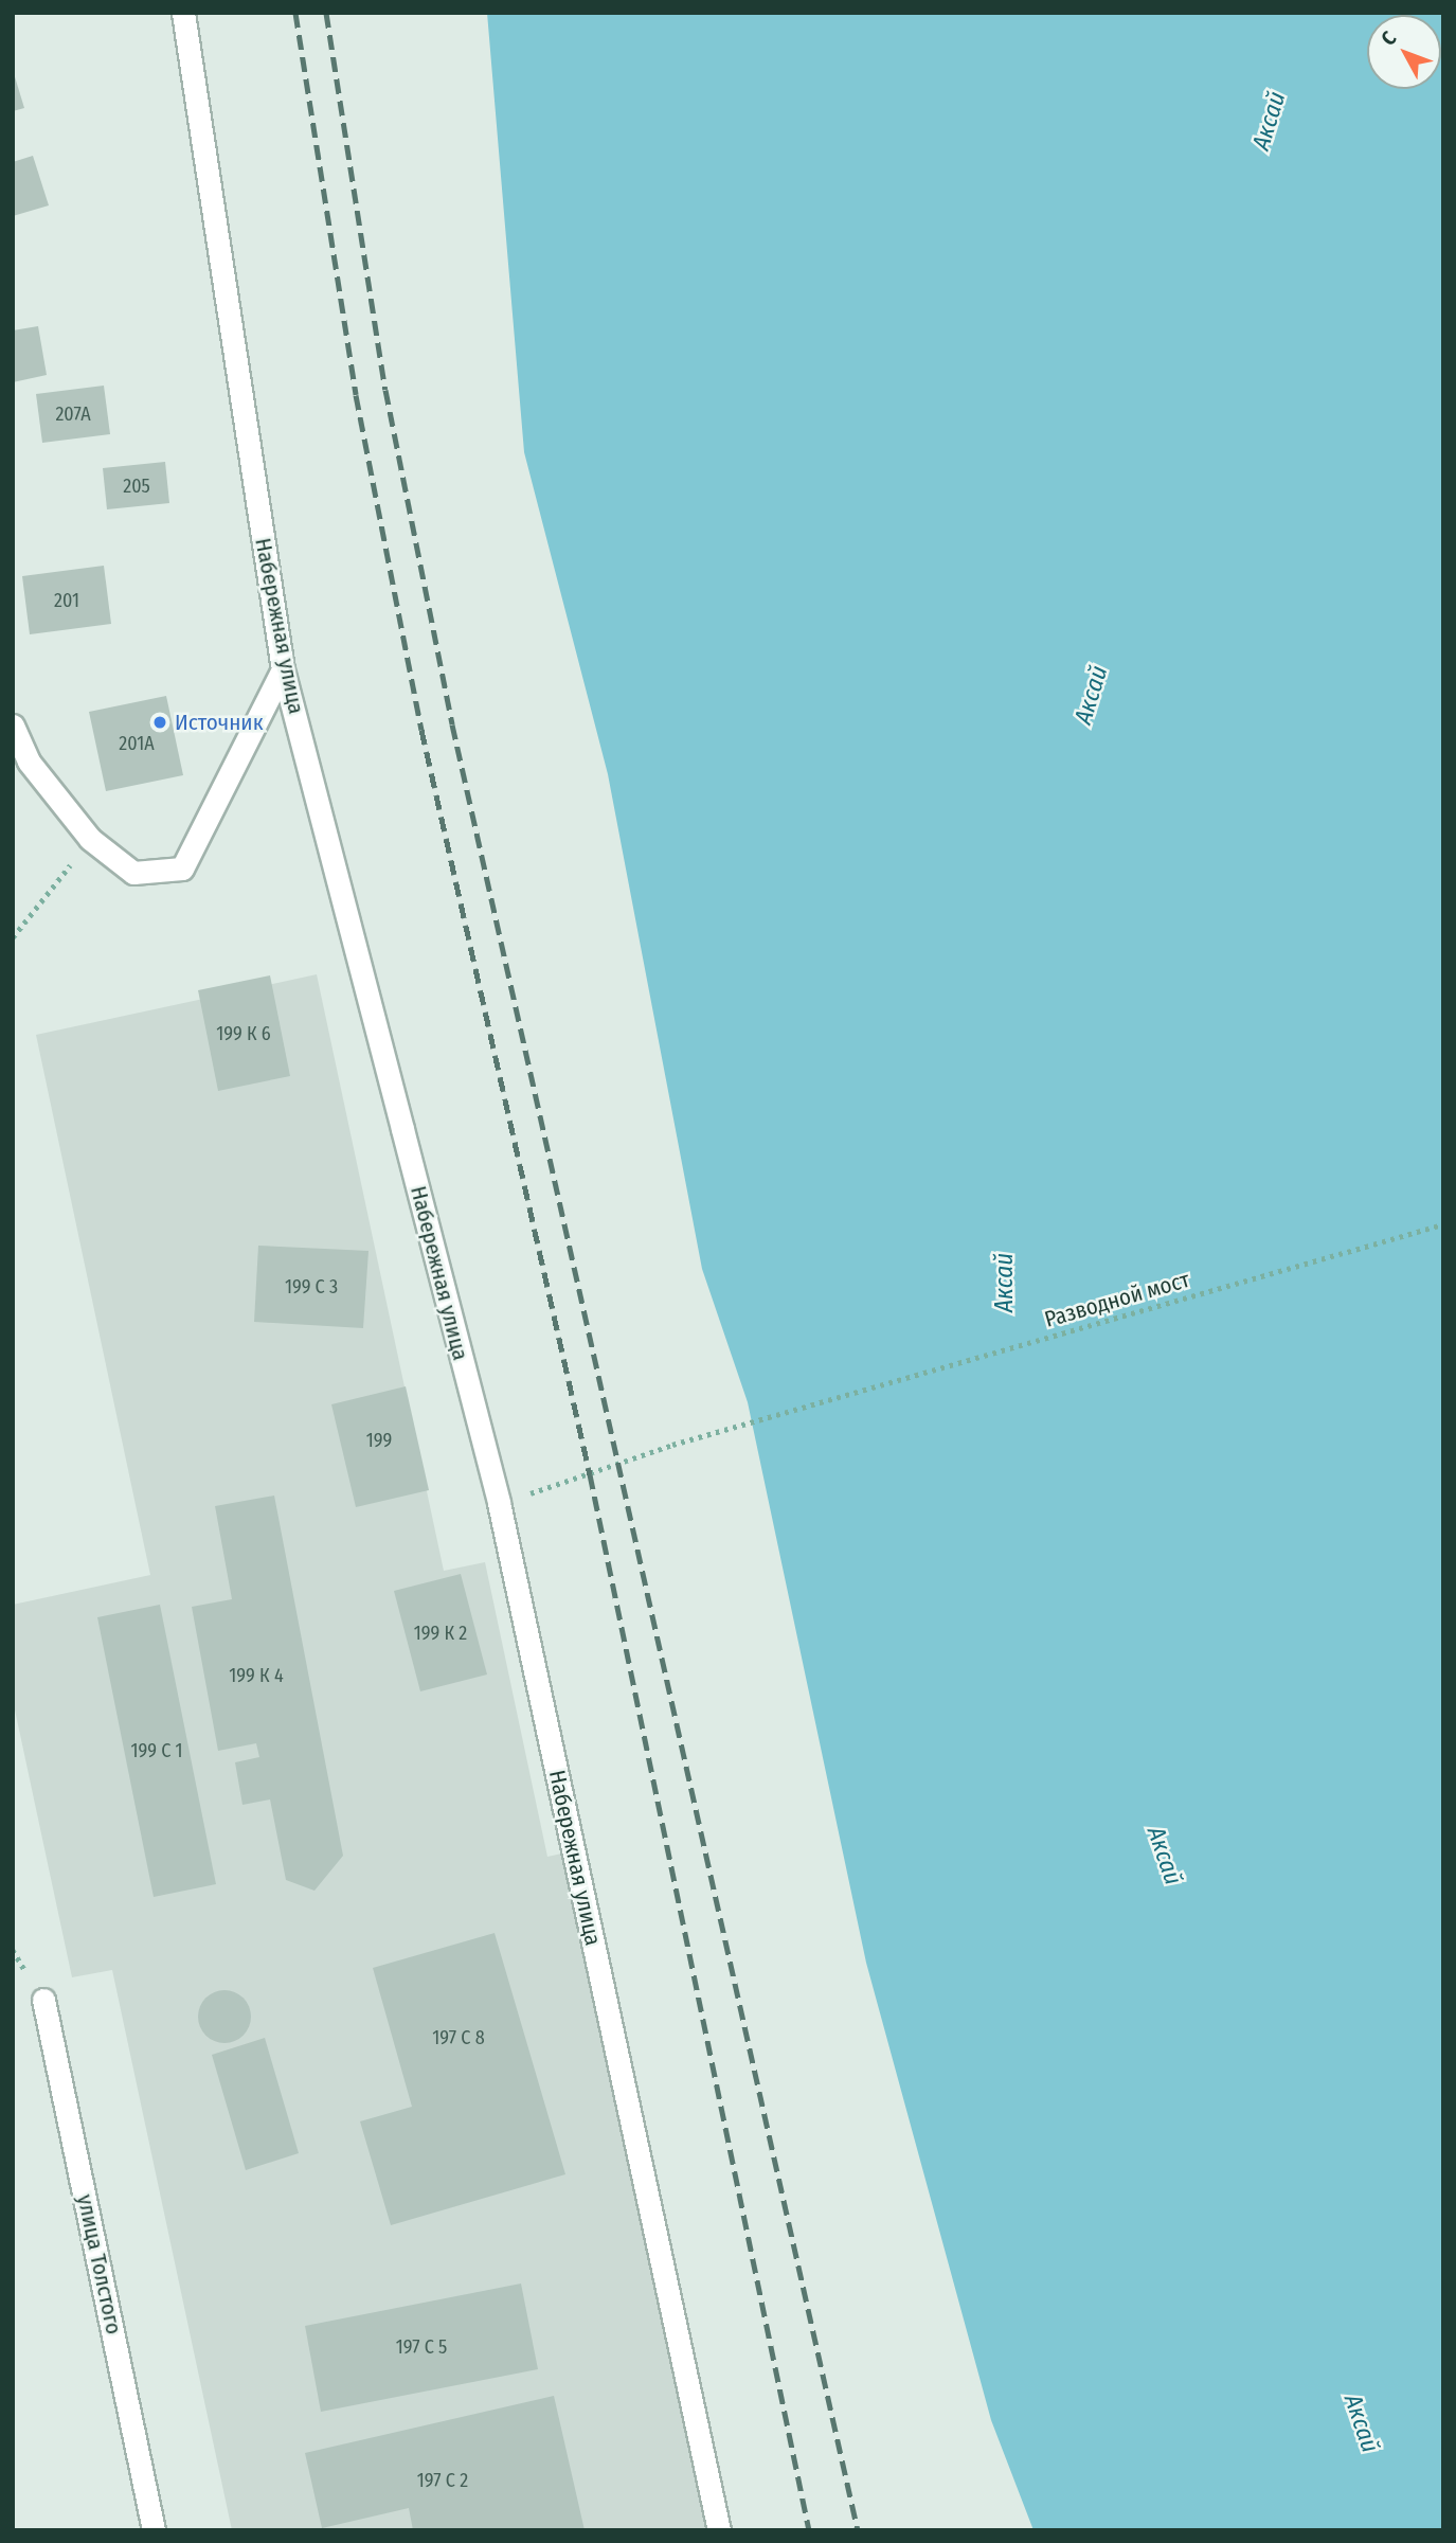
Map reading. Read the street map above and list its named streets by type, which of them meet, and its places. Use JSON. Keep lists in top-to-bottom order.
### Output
{
  "streets": {
    "street": ["Набережная улица", "улица Толстого"],
    "path": ["Разводной мост"]
  },
  "crossings": [
    ["Набережная улица", "Разводной мост"]
  ],
  "water": ["Аксай"],
  "places": ["Источник"],
  "house_numbers": [
    "207А",
    "205",
    "201",
    "201А",
    "199 К 6",
    "199 С 3",
    "199",
    "199 К 2",
    "199 К 4",
    "199 С 1",
    "197 С 8",
    "197 С 5",
    "197 С 2"
  ],
  "north": "top left"
}
